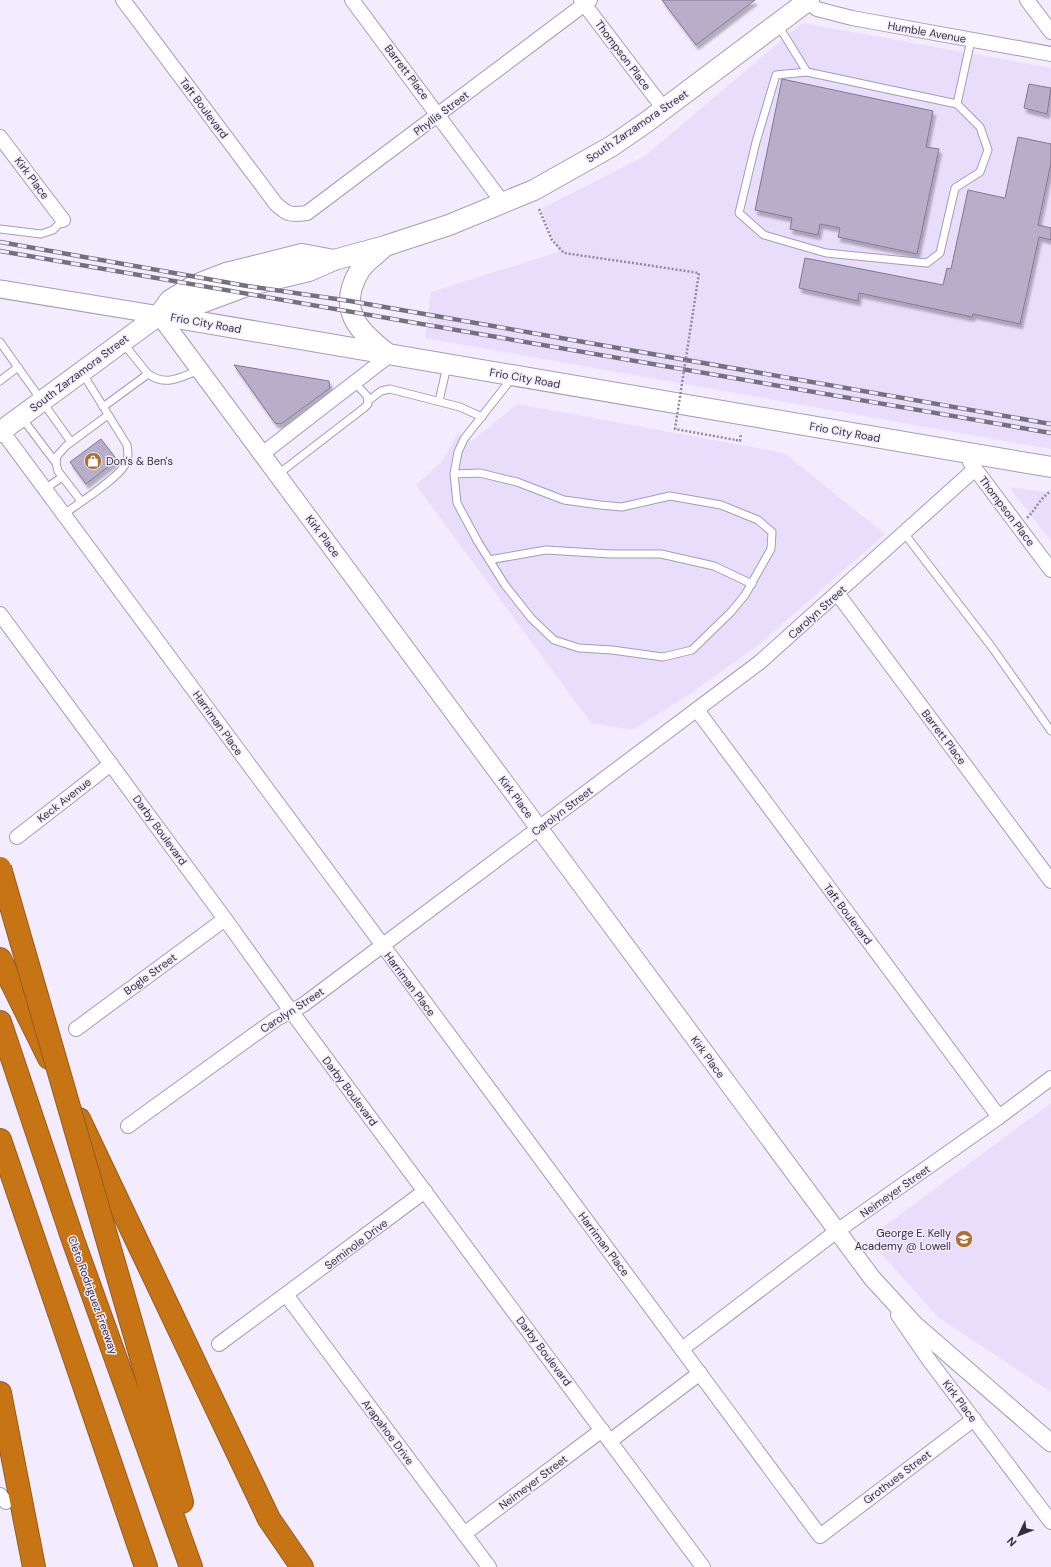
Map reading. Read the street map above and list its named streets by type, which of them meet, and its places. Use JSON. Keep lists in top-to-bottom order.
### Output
{
  "streets": {
    "highway": ["Cleto Rodriguez Freeway"],
    "main road": ["South Zarzamora Street", "Frio City Road"],
    "street": [
      "Humble Avenue",
      "Thompson Place",
      "Barrett Place",
      "Taft Boulevard",
      "Phyllis Street",
      "Kirk Place",
      "Carolyn Street",
      "Harriman Place",
      "Keck Avenue",
      "Darby Boulevard",
      "Bogle Street",
      "Neimeyer Street",
      "Seminole Drive",
      "Arapahoe Drive",
      "Grothues Street"
    ]
  },
  "crossings": [
    ["Humble Avenue", "South Zarzamora Street"],
    ["Thompson Place", "Phyllis Street"],
    ["Thompson Place", "South Zarzamora Street"],
    ["Thompson Place", "Frio City Road"],
    ["Thompson Place", "Carolyn Street"],
    ["Barrett Place", "Phyllis Street"],
    ["Barrett Place", "South Zarzamora Street"],
    ["Barrett Place", "Carolyn Street"],
    ["Taft Boulevard", "Phyllis Street"],
    ["Taft Boulevard", "Carolyn Street"],
    ["Taft Boulevard", "Neimeyer Street"],
    ["South Zarzamora Street", "Kirk Place"],
    ["South Zarzamora Street", "Frio City Road"],
    ["South Zarzamora Street", "Harriman Place"],
    ["Kirk Place", "Frio City Road"],
    ["Kirk Place", "Carolyn Street"],
    ["Kirk Place", "Neimeyer Street"],
    ["Kirk Place", "Grothues Street"],
    ["Carolyn Street", "Harriman Place"],
    ["Carolyn Street", "Darby Boulevard"],
    ["Harriman Place", "Neimeyer Street"],
    ["Harriman Place", "Grothues Street"],
    ["Keck Avenue", "Darby Boulevard"],
    ["Darby Boulevard", "Bogle Street"],
    ["Darby Boulevard", "Neimeyer Street"],
    ["Darby Boulevard", "Seminole Drive"],
    ["Neimeyer Street", "Arapahoe Drive"],
    ["Seminole Drive", "Arapahoe Drive"]
  ],
  "places": {
    "shop": ["Don's & Ben's"],
    "school or university": ["George E. Kelly Academy @ Lowell"]
  },
  "north": "bottom left"
}
